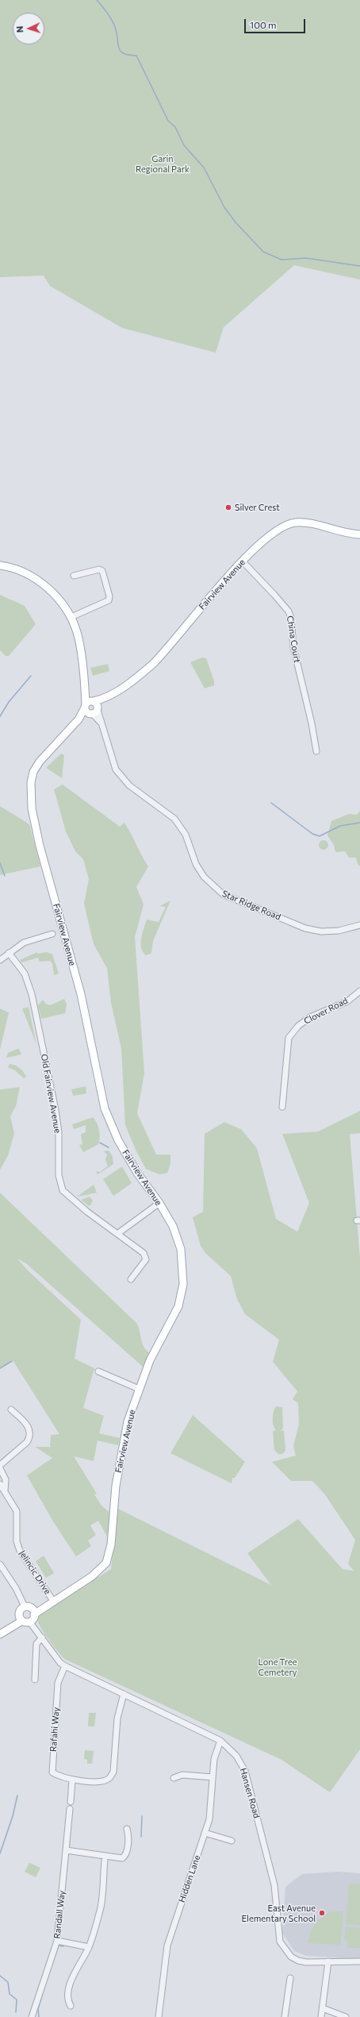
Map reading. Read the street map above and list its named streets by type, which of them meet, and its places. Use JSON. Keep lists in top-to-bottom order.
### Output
{
  "streets": {
    "main road": ["Fairview Avenue"],
    "street": [
      "China Court",
      "Star Ridge Road",
      "Clover Road",
      "Old Fairview Avenue",
      "Jelincic Drive",
      "Rafahi Way",
      "Hansen Road",
      "Hidden Lane",
      "Randall Way"
    ]
  },
  "crossings": [
    ["Fairview Avenue", "China Court"],
    ["Fairview Avenue", "Star Ridge Road"],
    ["Fairview Avenue", "Jelincic Drive"],
    ["Fairview Avenue", "Hansen Road"],
    ["Rafahi Way", "Hansen Road"],
    ["Hansen Road", "Hidden Lane"]
  ],
  "parks": ["Garin Regional Park", "Lone Tree Cemetery"],
  "places": ["Silver Crest", "East Avenue Elementary School"],
  "scale_bar": "100 m",
  "north": "left"
}
